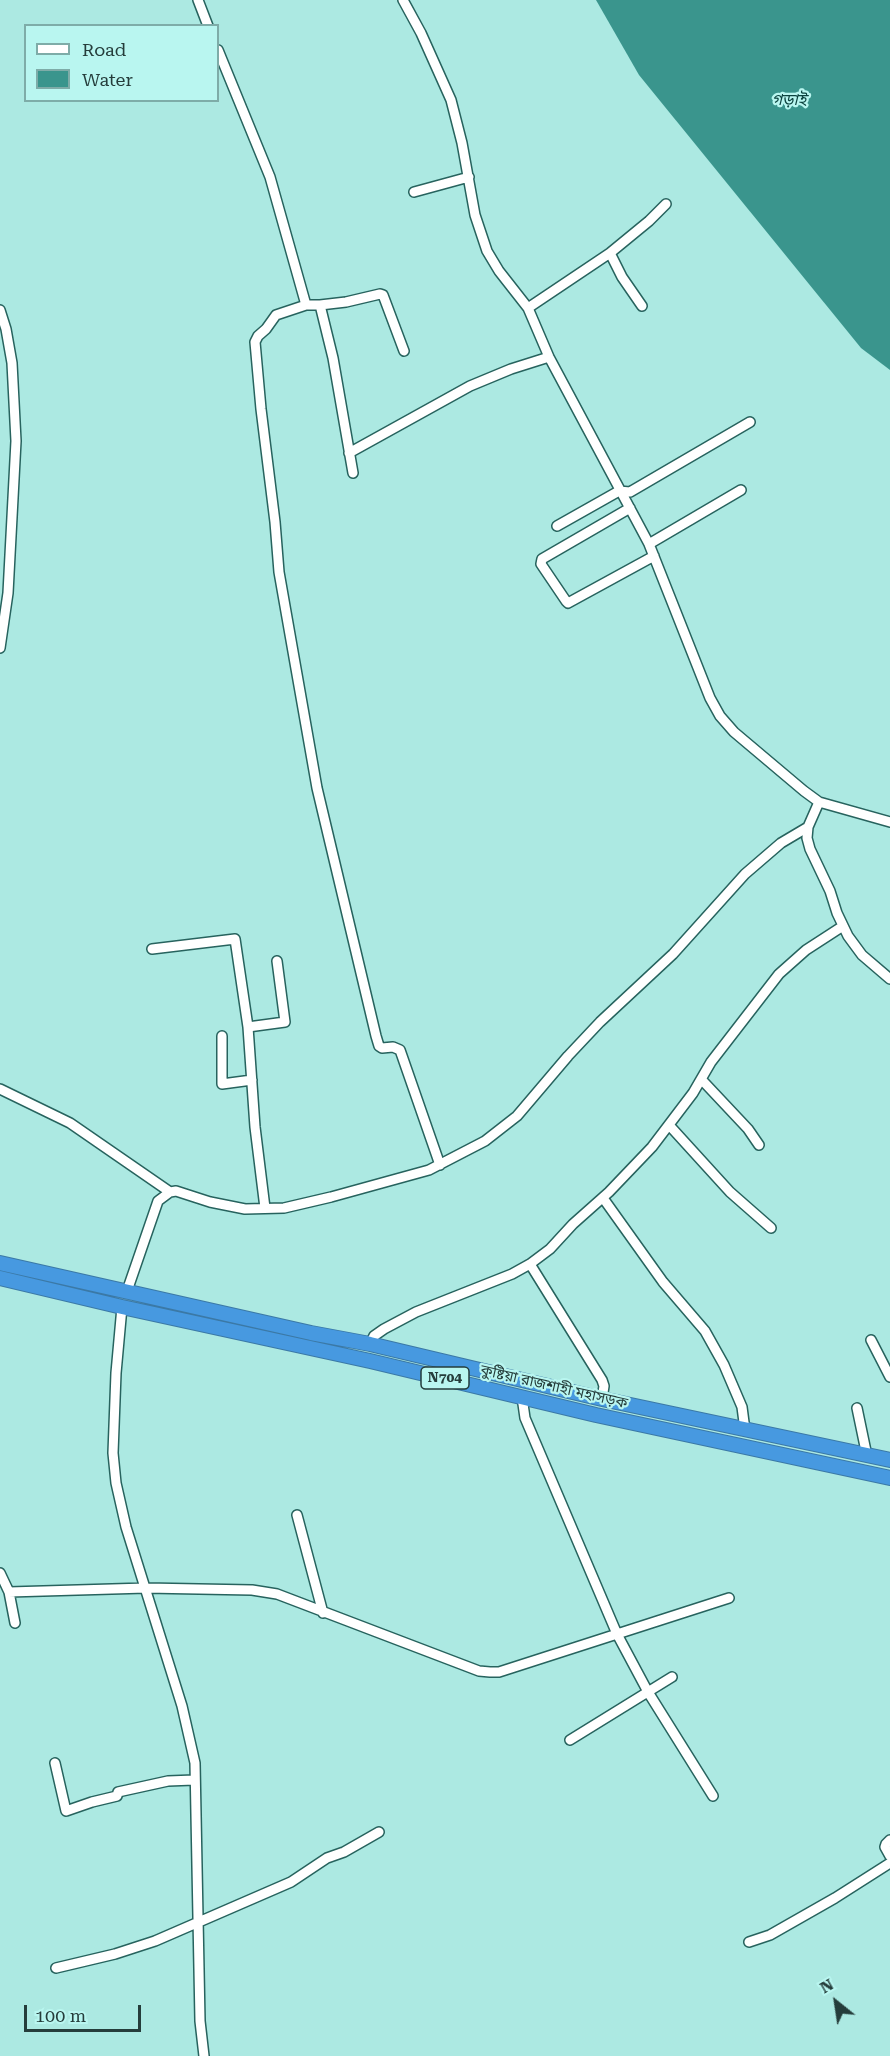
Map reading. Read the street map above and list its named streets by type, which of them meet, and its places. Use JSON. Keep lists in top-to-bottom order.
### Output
{
  "streets": {
    "highway": ["N704", "কুষ্টিয়া রাজশাহী মহাসড়ক"]
  },
  "water": ["গড়াই"],
  "legend": ["Road", "Water"],
  "scale_bar": "100 m",
  "north": "top left"
}
